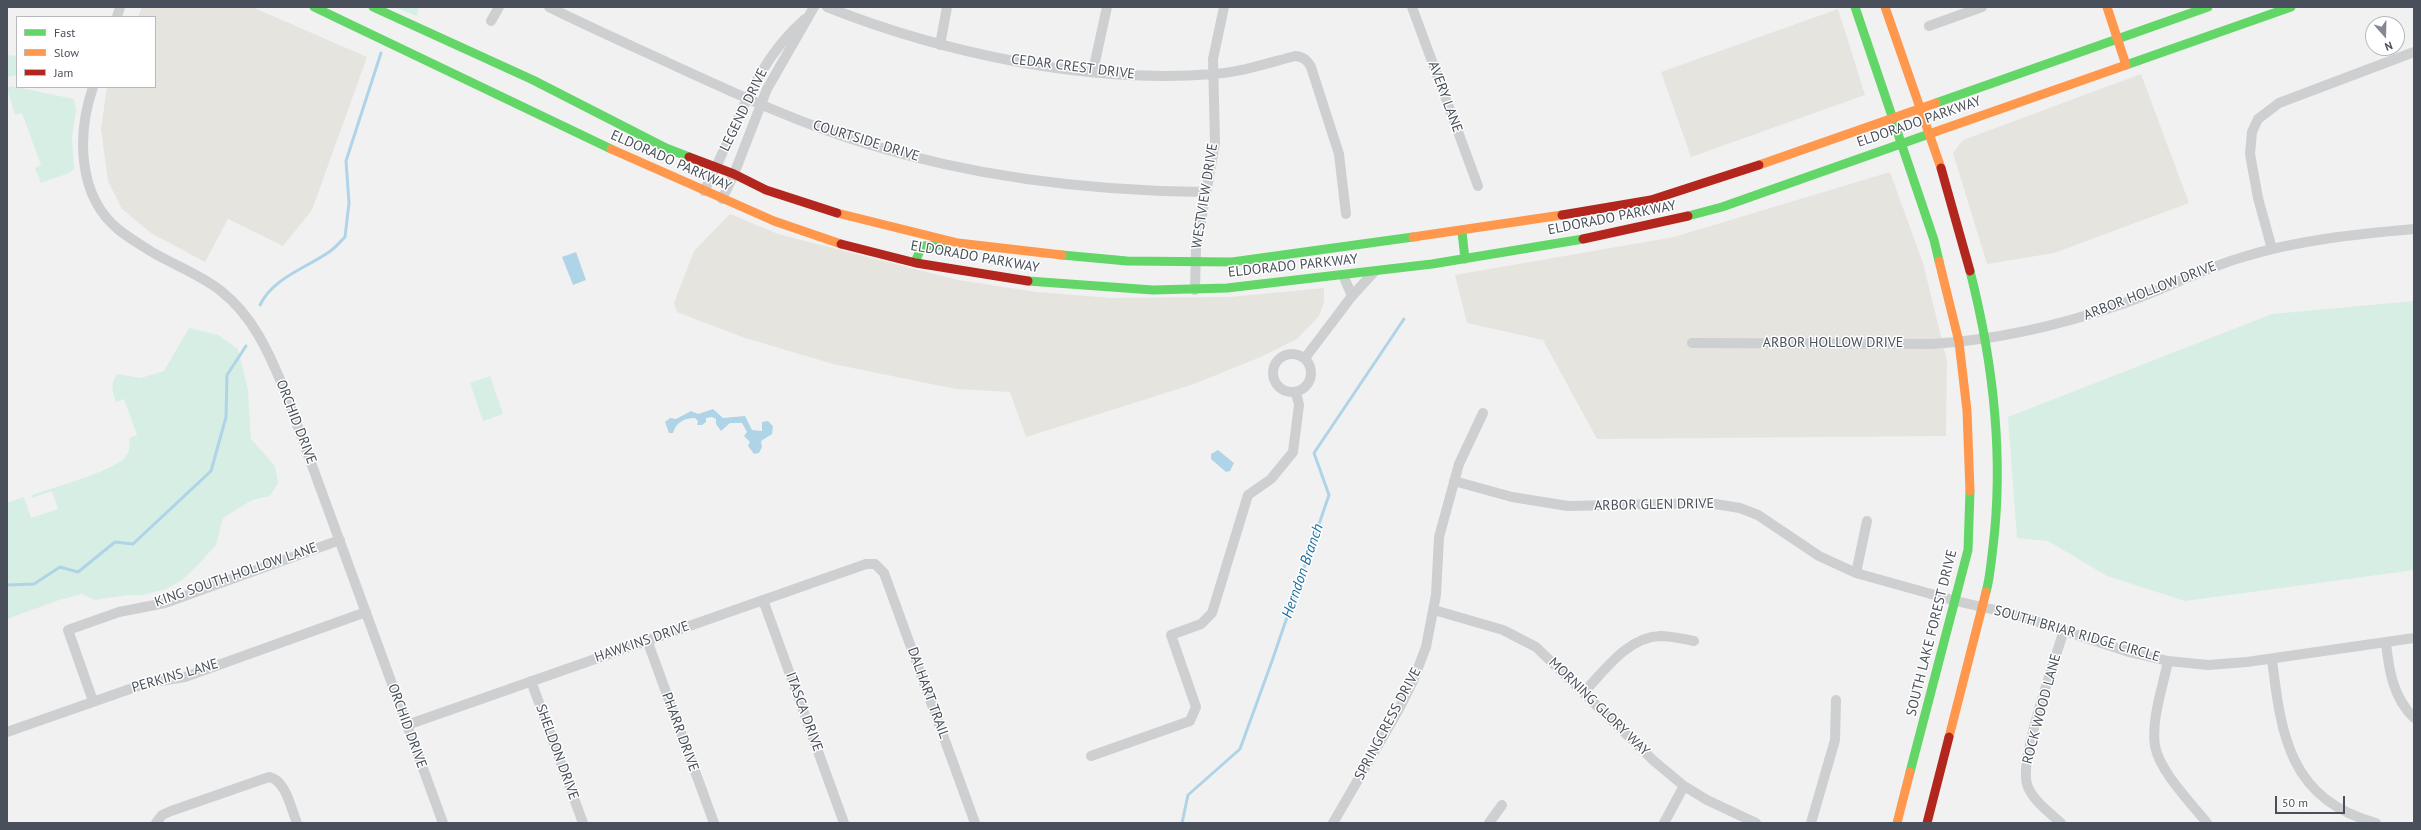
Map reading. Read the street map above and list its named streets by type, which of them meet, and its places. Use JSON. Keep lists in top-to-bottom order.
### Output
{
  "streets": {
    "main road": ["ELDORADO PARKWAY", "SOUTH LAKE FOREST DRIVE"],
    "street": [
      "CEDAR CREST DRIVE",
      "AVERY LANE",
      "LEGEND DRIVE",
      "COURTSIDE DRIVE",
      "WESTVIEW DRIVE",
      "ARBOR HOLLOW DRIVE",
      "ORCHID DRIVE",
      "ARBOR GLEN DRIVE",
      "KING SOUTH HOLLOW LANE",
      "SOUTH BRIAR RIDGE CIRCLE",
      "HAWKINS DRIVE",
      "PERKINS LANE",
      "DALHART TRAIL",
      "MORNING GLORY WAY",
      "ROCK WOOD LANE",
      "ITASCA DRIVE",
      "SPRINGCRESS DRIVE",
      "PHARR DRIVE",
      "SHELDON DRIVE"
    ]
  },
  "crossings": [
    ["CEDAR CREST DRIVE", "WESTVIEW DRIVE"],
    ["LEGEND DRIVE", "ELDORADO PARKWAY"],
    ["LEGEND DRIVE", "COURTSIDE DRIVE"],
    ["ELDORADO PARKWAY", "WESTVIEW DRIVE"],
    ["ELDORADO PARKWAY", "SOUTH LAKE FOREST DRIVE"],
    ["COURTSIDE DRIVE", "WESTVIEW DRIVE"],
    ["ARBOR HOLLOW DRIVE", "SOUTH LAKE FOREST DRIVE"],
    ["ORCHID DRIVE", "KING SOUTH HOLLOW LANE"],
    ["ORCHID DRIVE", "HAWKINS DRIVE"],
    ["ORCHID DRIVE", "PERKINS LANE"],
    ["ARBOR GLEN DRIVE", "SOUTH LAKE FOREST DRIVE"],
    ["ARBOR GLEN DRIVE", "SOUTH BRIAR RIDGE CIRCLE"],
    ["ARBOR GLEN DRIVE", "SPRINGCRESS DRIVE"],
    ["KING SOUTH HOLLOW LANE", "PERKINS LANE"],
    ["SOUTH LAKE FOREST DRIVE", "SOUTH BRIAR RIDGE CIRCLE"],
    ["SOUTH BRIAR RIDGE CIRCLE", "ROCK WOOD LANE"],
    ["HAWKINS DRIVE", "DALHART TRAIL"],
    ["HAWKINS DRIVE", "ITASCA DRIVE"],
    ["HAWKINS DRIVE", "PHARR DRIVE"],
    ["HAWKINS DRIVE", "SHELDON DRIVE"],
    ["MORNING GLORY WAY", "SPRINGCRESS DRIVE"]
  ],
  "water": ["Herndon Branch"],
  "legend": ["Fast", "Slow", "Jam"],
  "scale_bar": "50 m",
  "north": "bottom"
}
